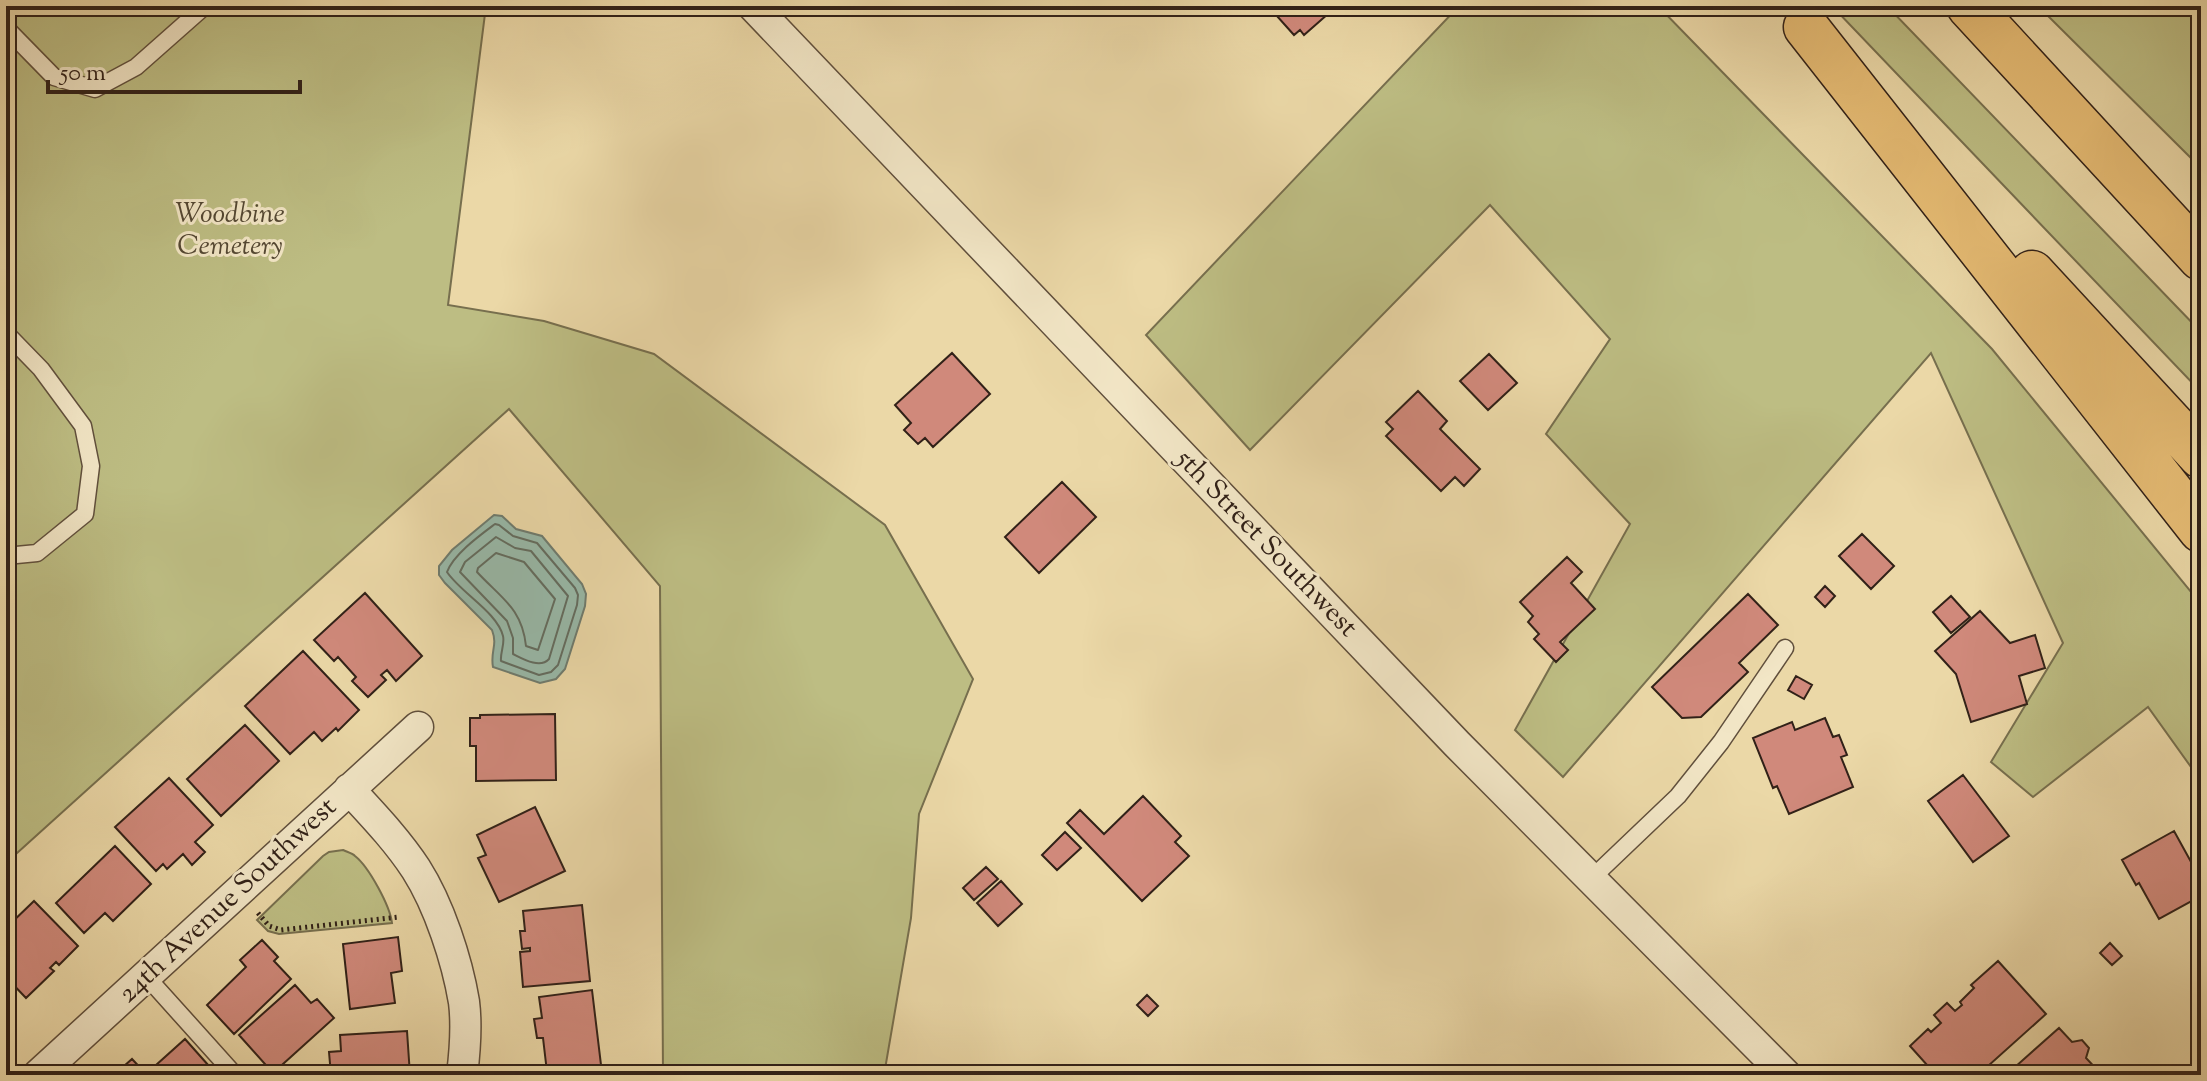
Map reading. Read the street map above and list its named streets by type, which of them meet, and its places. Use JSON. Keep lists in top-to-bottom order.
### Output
{
  "streets": {
    "street": ["5th Street Southwest", "24th Avenue Southwest"]
  },
  "parks": ["Woodbine Cemetery"],
  "scale_bar": "50 m"
}
